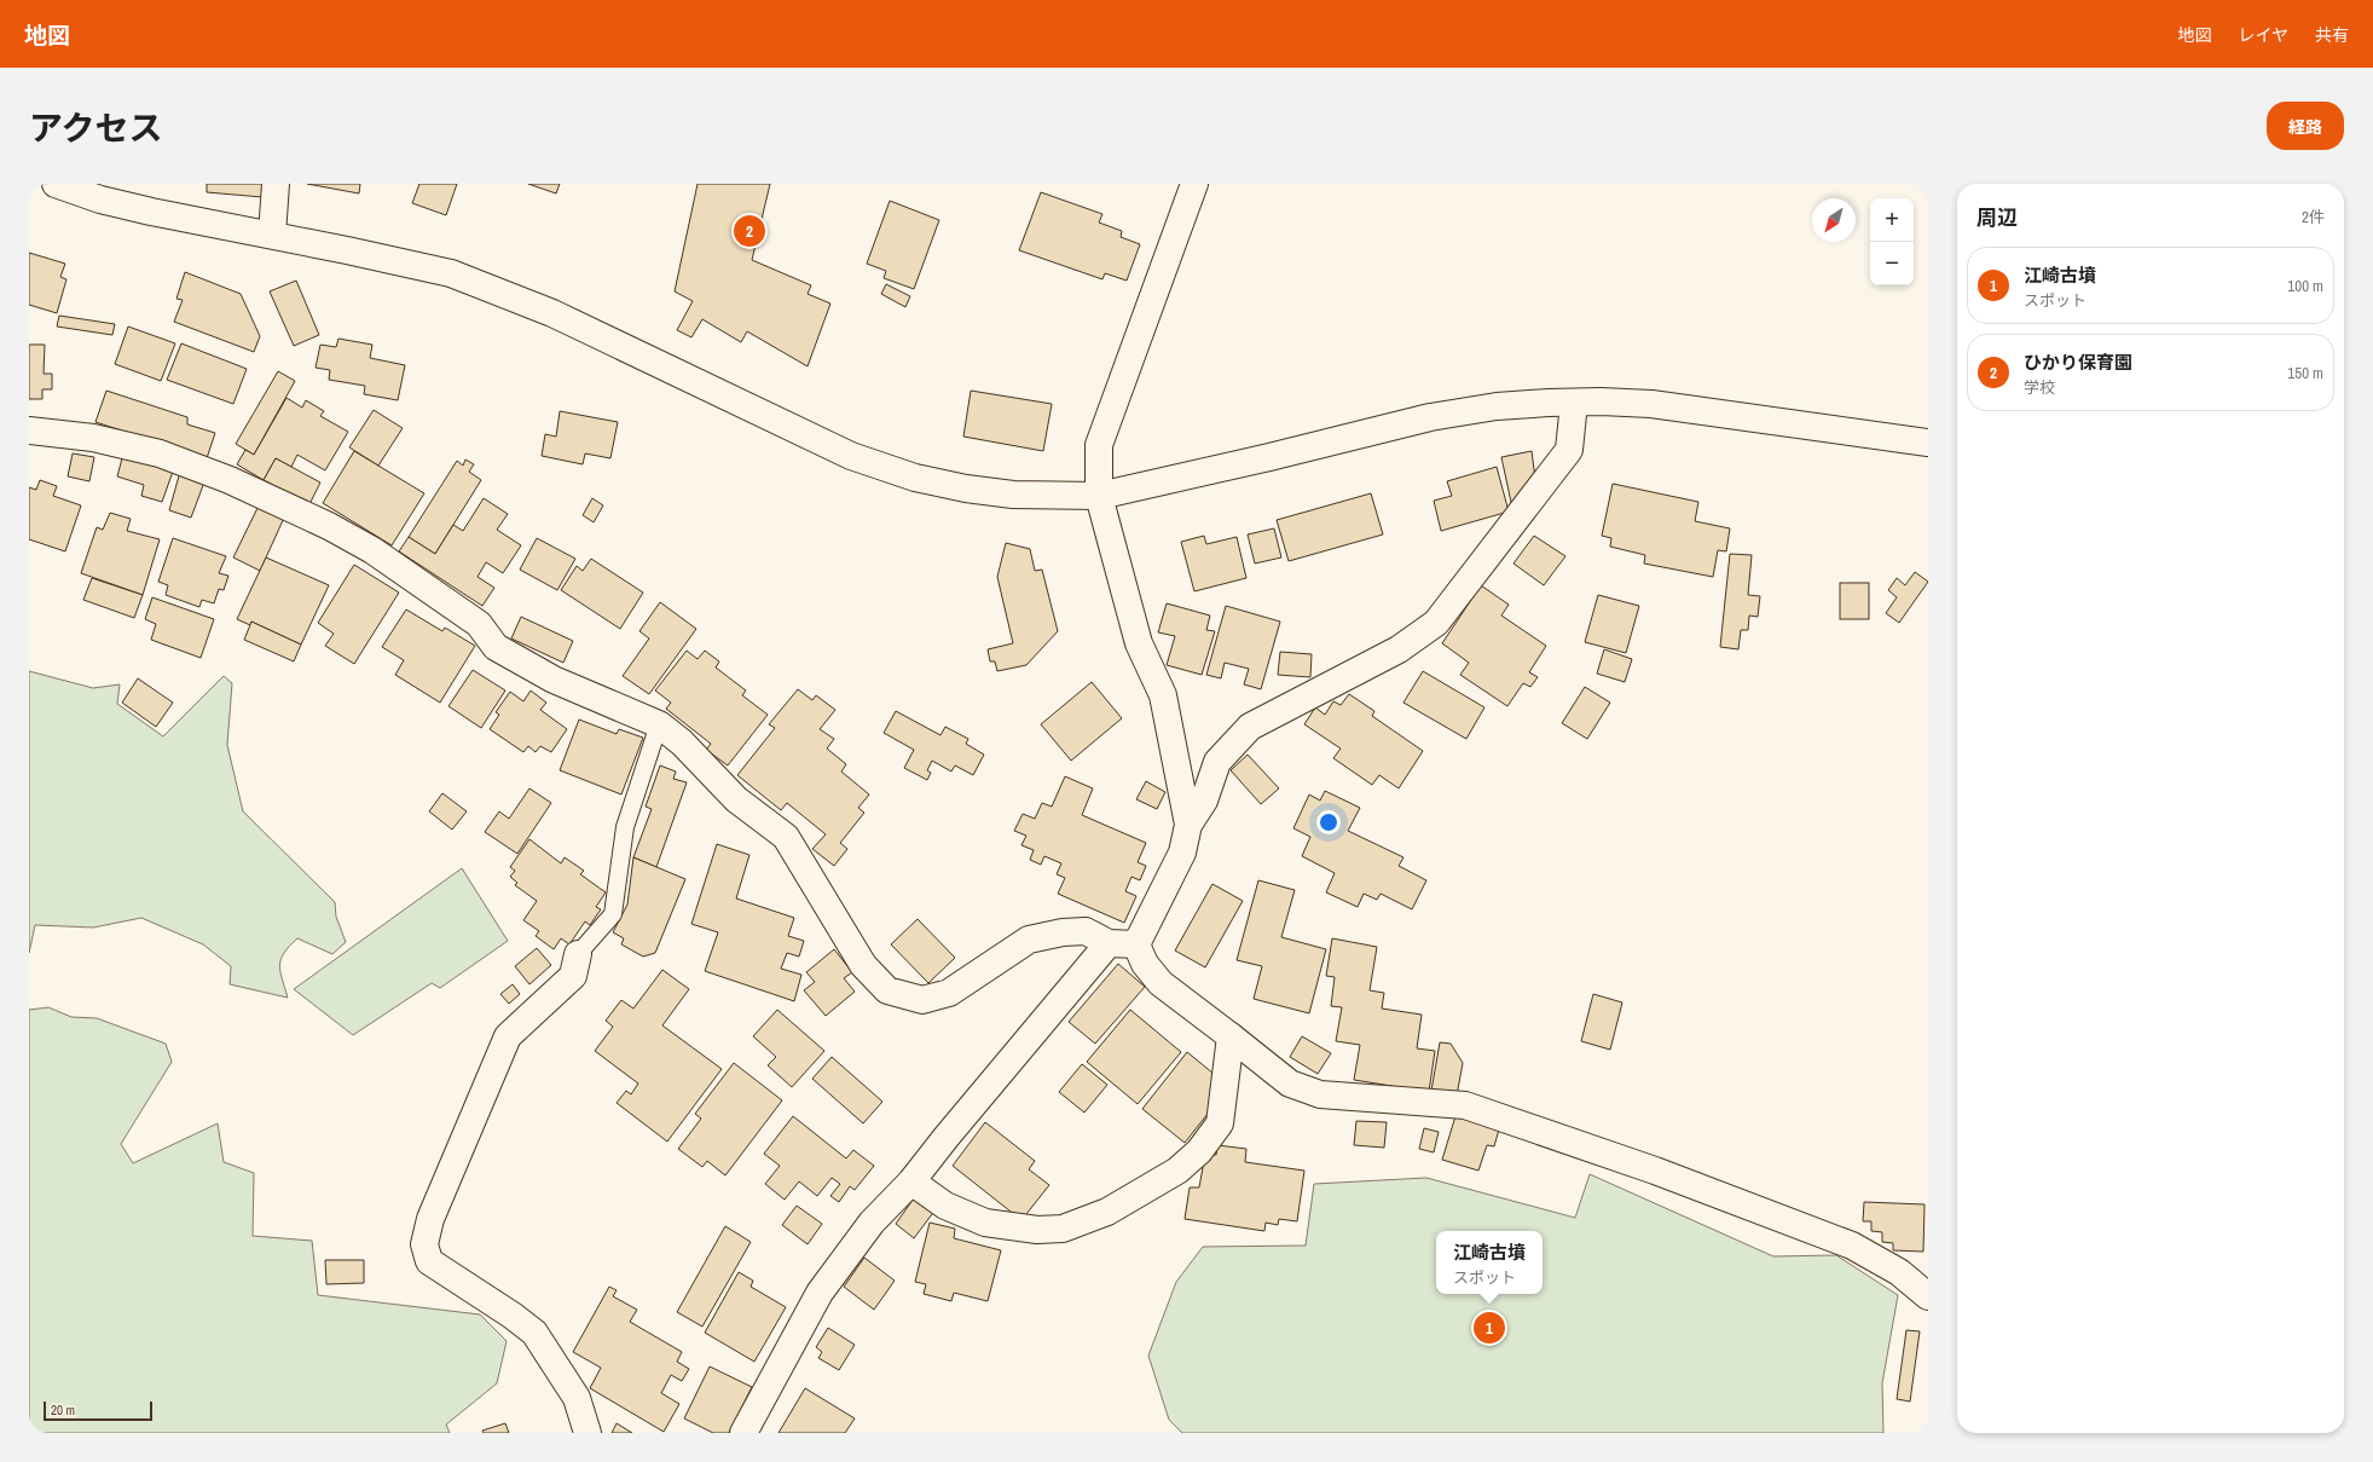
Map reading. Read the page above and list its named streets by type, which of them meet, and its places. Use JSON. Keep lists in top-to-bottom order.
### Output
{
  "scale_bar": "20 m",
  "north": "bottom left",
  "page": {
    "header": "地図",
    "nav": ["地図", "レイヤ", "共有"],
    "title": "アクセス",
    "buttons": "経路",
    "heading": ["周辺", "2件"],
    "map_buttons": ["+", "−"],
    "pins": ["2", "1"],
    "list": [
      {
        "mark": "1",
        "name": "江崎古墳",
        "note": "スポット",
        "value": "100 m"
      },
      {
        "mark": "2",
        "name": "ひかり保育園",
        "note": "学校",
        "value": "150 m"
      }
    ],
    "popup": ["江崎古墳", "スポット"],
    "scale": "20 m"
  }
}
